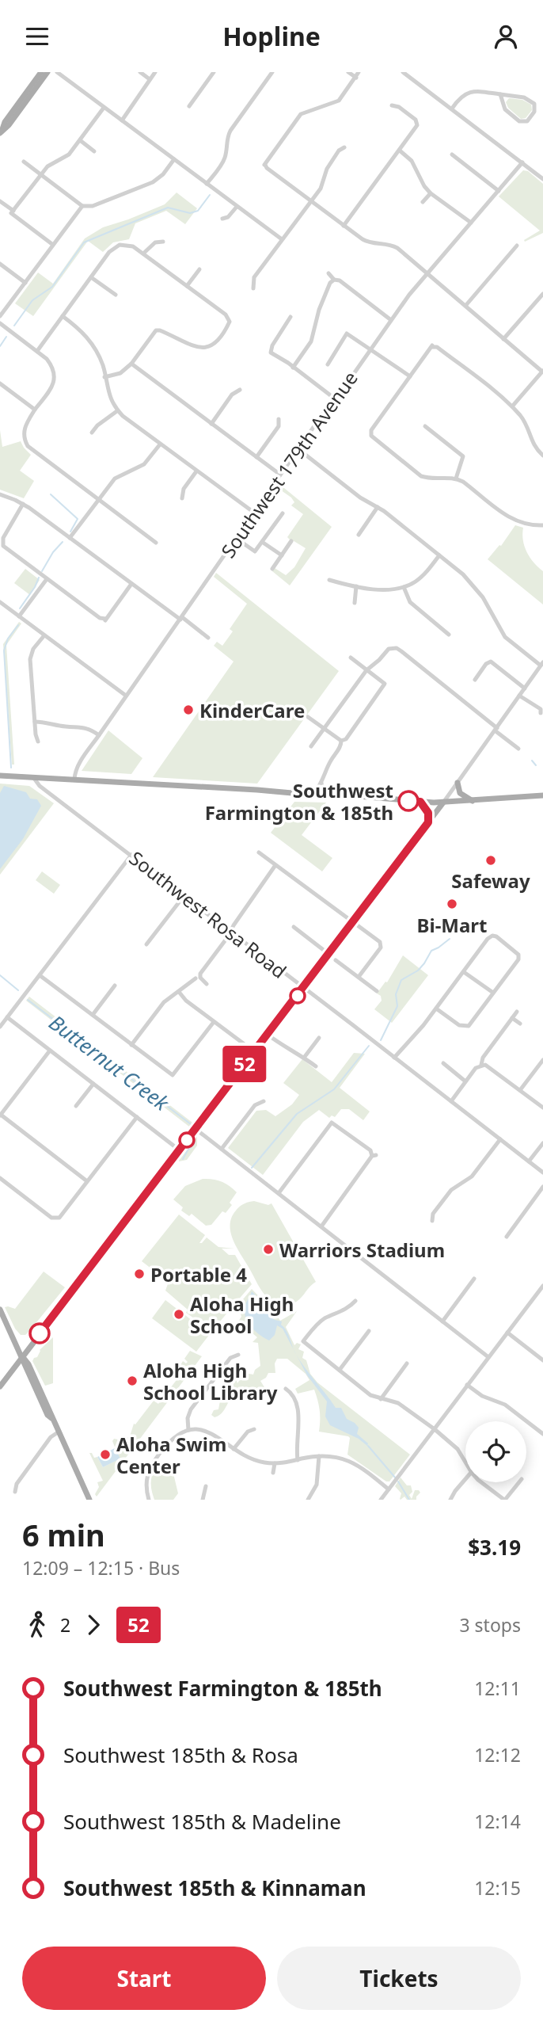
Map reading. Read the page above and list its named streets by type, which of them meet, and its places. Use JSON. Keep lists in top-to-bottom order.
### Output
{
  "streets": {
    "street": ["Southwest 179th Avenue", "Southwest Rosa Road"]
  },
  "water": ["Butternut Creek"],
  "places": [
    "KinderCare",
    "Southwest Farmington & 185th",
    "Safeway",
    "Bi-Mart",
    "Warriors Stadium",
    "Portable 4",
    "Aloha High School",
    "Aloha High School Library",
    "Aloha Swim Center"
  ],
  "lines": ["bus line 52"],
  "page": {
    "header": "Hopline",
    "on_map": "52",
    "heading": ["6 min", "12:09 – 12:15 · Bus", "$3.19"],
    "legs": ["2", "52", "3 stops"],
    "list": [
      {
        "name": "Southwest Farmington & 185th",
        "value": "12:11"
      },
      {
        "name": "Southwest 185th & Rosa",
        "value": "12:12"
      },
      {
        "name": "Southwest 185th & Madeline",
        "value": "12:14"
      },
      {
        "name": "Southwest 185th & Kinnaman",
        "value": "12:15"
      }
    ],
    "buttons": ["Start", "Tickets"]
  }
}
